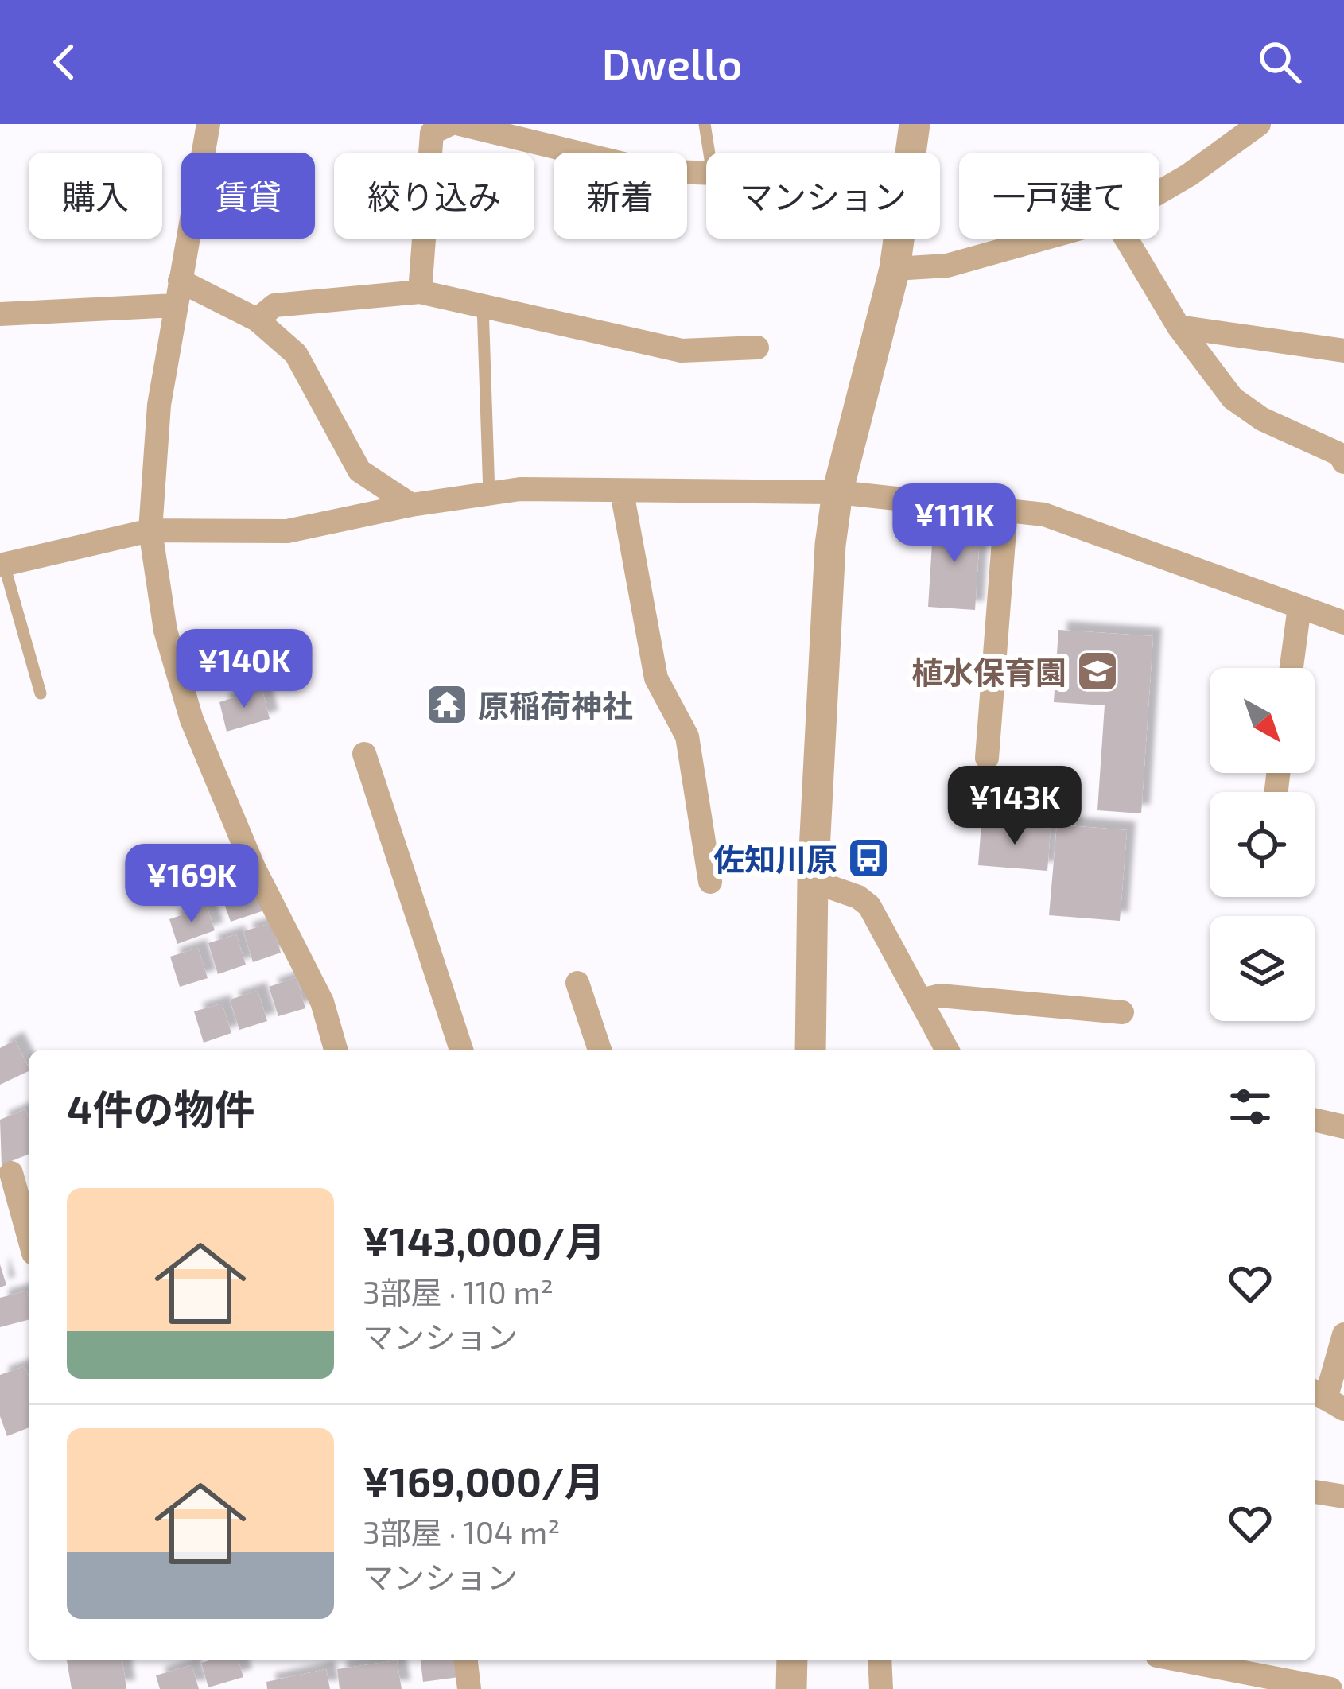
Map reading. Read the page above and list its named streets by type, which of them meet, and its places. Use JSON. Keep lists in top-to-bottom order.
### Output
{
  "places": {
    "school or university": ["植水保育園"],
    "temple": ["原稲荷神社"],
    "bus stop": ["佐知川原"]
  },
  "north": "bottom right",
  "page": {
    "header": "Dwello",
    "chip": [
      "購入",
      "賃貸",
      "絞り込み",
      "新着",
      "マンション",
      "一戸建て"
    ],
    "price": [
      "¥111K",
      "¥140K",
      "¥143K",
      "¥169K"
    ],
    "heading": "4件の物件",
    "list": [
      {
        "name": "¥143,000/月",
        "note": "3部屋 · 110 m² · マンション"
      },
      {
        "name": "¥169,000/月",
        "note": "3部屋 · 104 m² · マンション"
      }
    ]
  }
}
